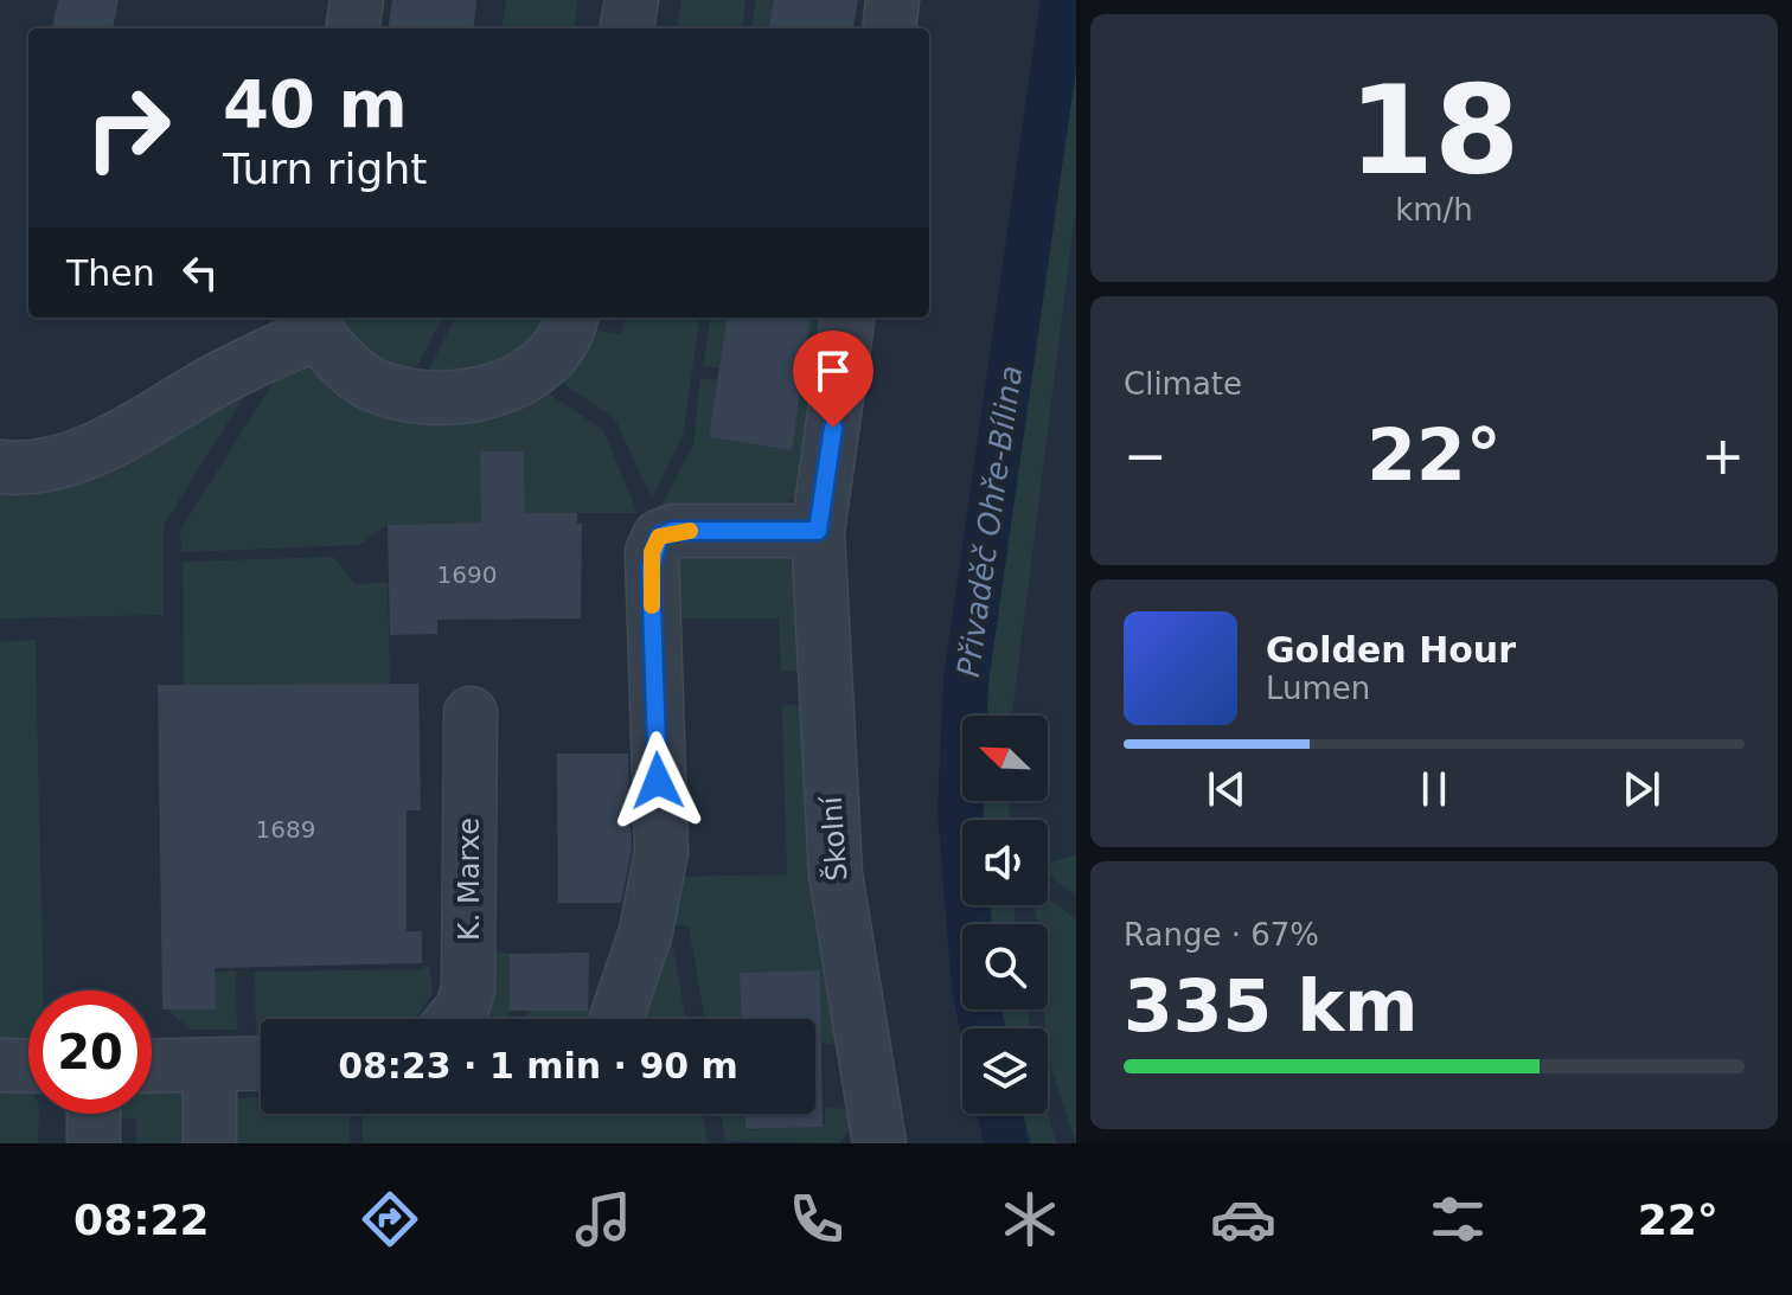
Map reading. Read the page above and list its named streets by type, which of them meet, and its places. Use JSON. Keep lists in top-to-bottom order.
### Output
{
  "streets": {
    "street": ["Školní", "K. Marxe"]
  },
  "water": ["Přivaděč Ohře-Bílina"],
  "house_numbers": ["1690", "1689"],
  "north": "top left",
  "page": {
    "tile": [
      ["18", "km/h"],
      "Climate",
      ["Range · 67%", "335 km"]
    ],
    "turn": ["40 m", "Turn right"],
    "then": "Then",
    "heat": ["−", "22°", "+"],
    "song": ["Golden Hour", "Lumen"],
    "limit": "20",
    "trip": "08:23 · 1 min · 90 m",
    "tabs": ["08:22", "22°"]
  }
}
